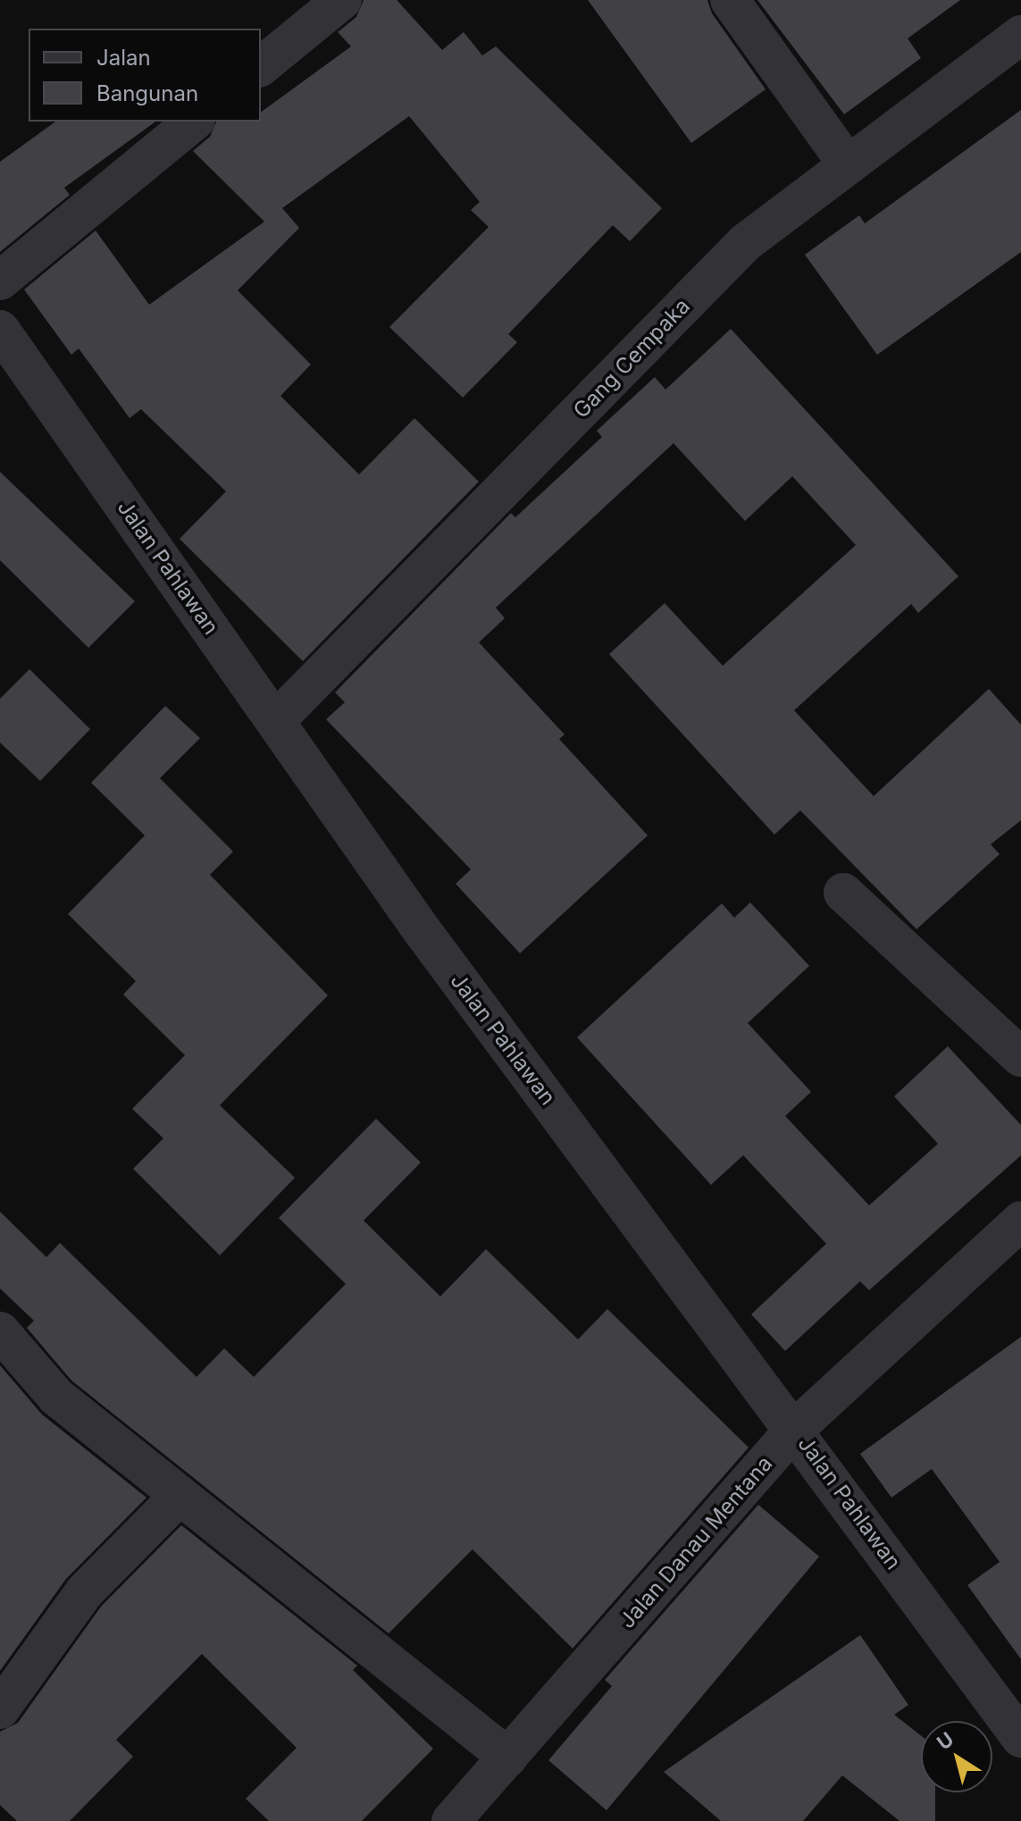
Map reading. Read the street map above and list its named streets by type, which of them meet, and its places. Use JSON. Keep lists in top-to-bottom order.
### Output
{
  "streets": {
    "street": ["Gang Cempaka", "Jalan Pahlawan", "Jalan Danau Mentana"]
  },
  "crossings": [
    ["Gang Cempaka", "Jalan Pahlawan"],
    ["Jalan Pahlawan", "Jalan Danau Mentana"]
  ],
  "legend": ["Jalan", "Bangunan"],
  "north": "top left"
}
